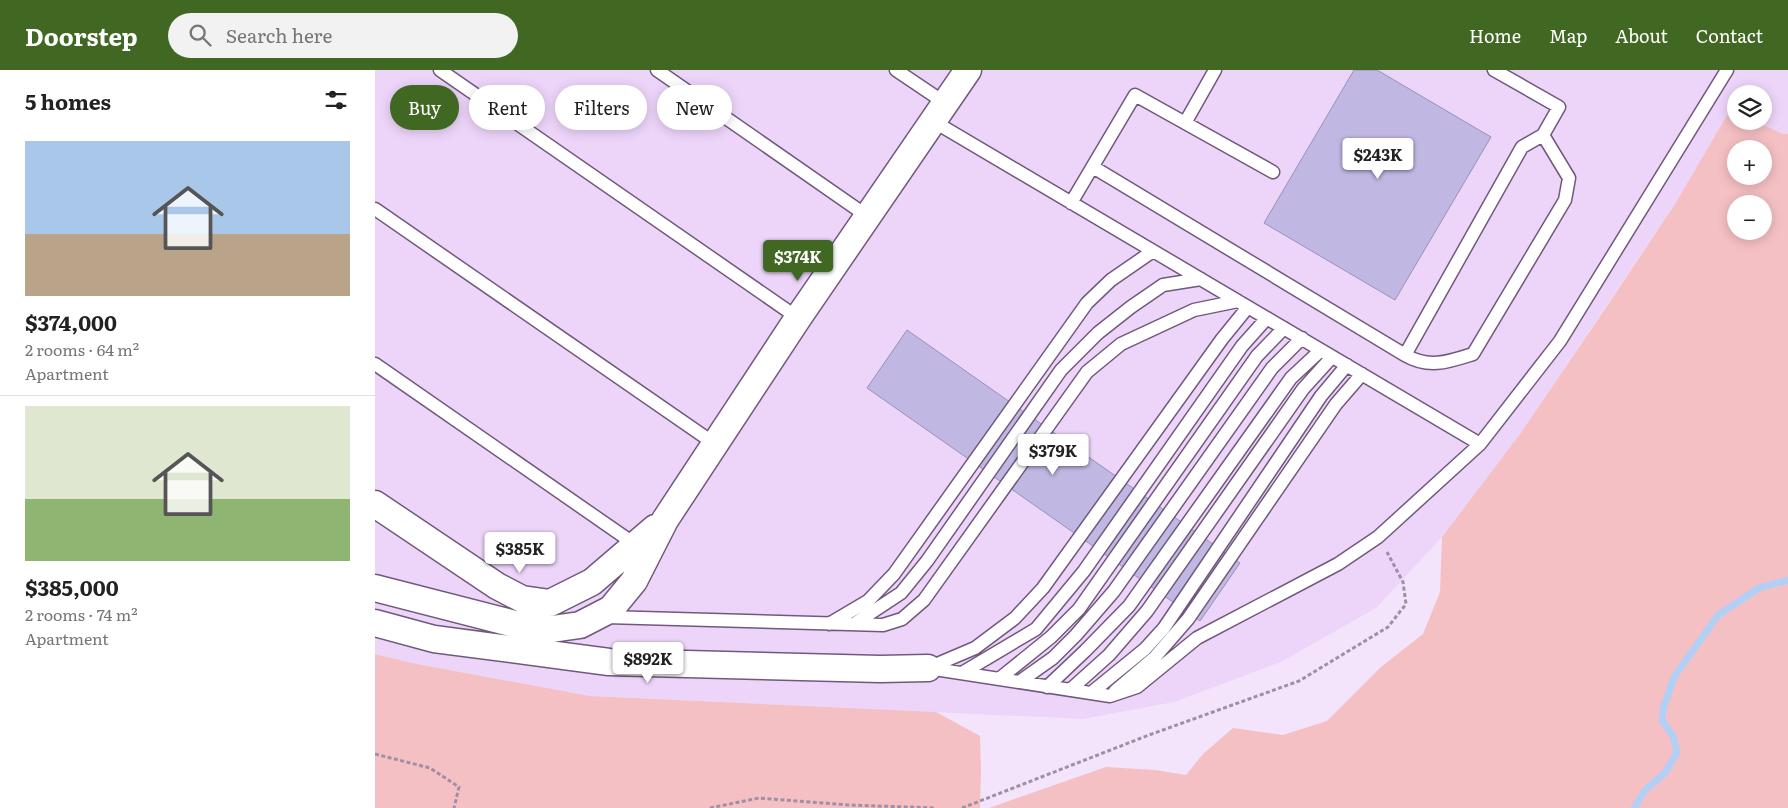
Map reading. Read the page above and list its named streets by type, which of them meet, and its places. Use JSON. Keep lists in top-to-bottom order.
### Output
{
  "page": {
    "header": "Doorstep",
    "search": "Search here",
    "nav": [
      "Home",
      "Map",
      "About",
      "Contact"
    ],
    "heading": "5 homes",
    "map_buttons": ["+", "−"],
    "chip": [
      "Buy",
      "Rent",
      "Filters",
      "New"
    ],
    "list": [
      {
        "name": "$374,000",
        "note": "2 rooms · 64 m² · Apartment"
      },
      {
        "name": "$385,000",
        "note": "2 rooms · 74 m² · Apartment"
      }
    ],
    "price": [
      "$243K",
      "$374K",
      "$379K",
      "$385K",
      "$892K"
    ]
  }
}
